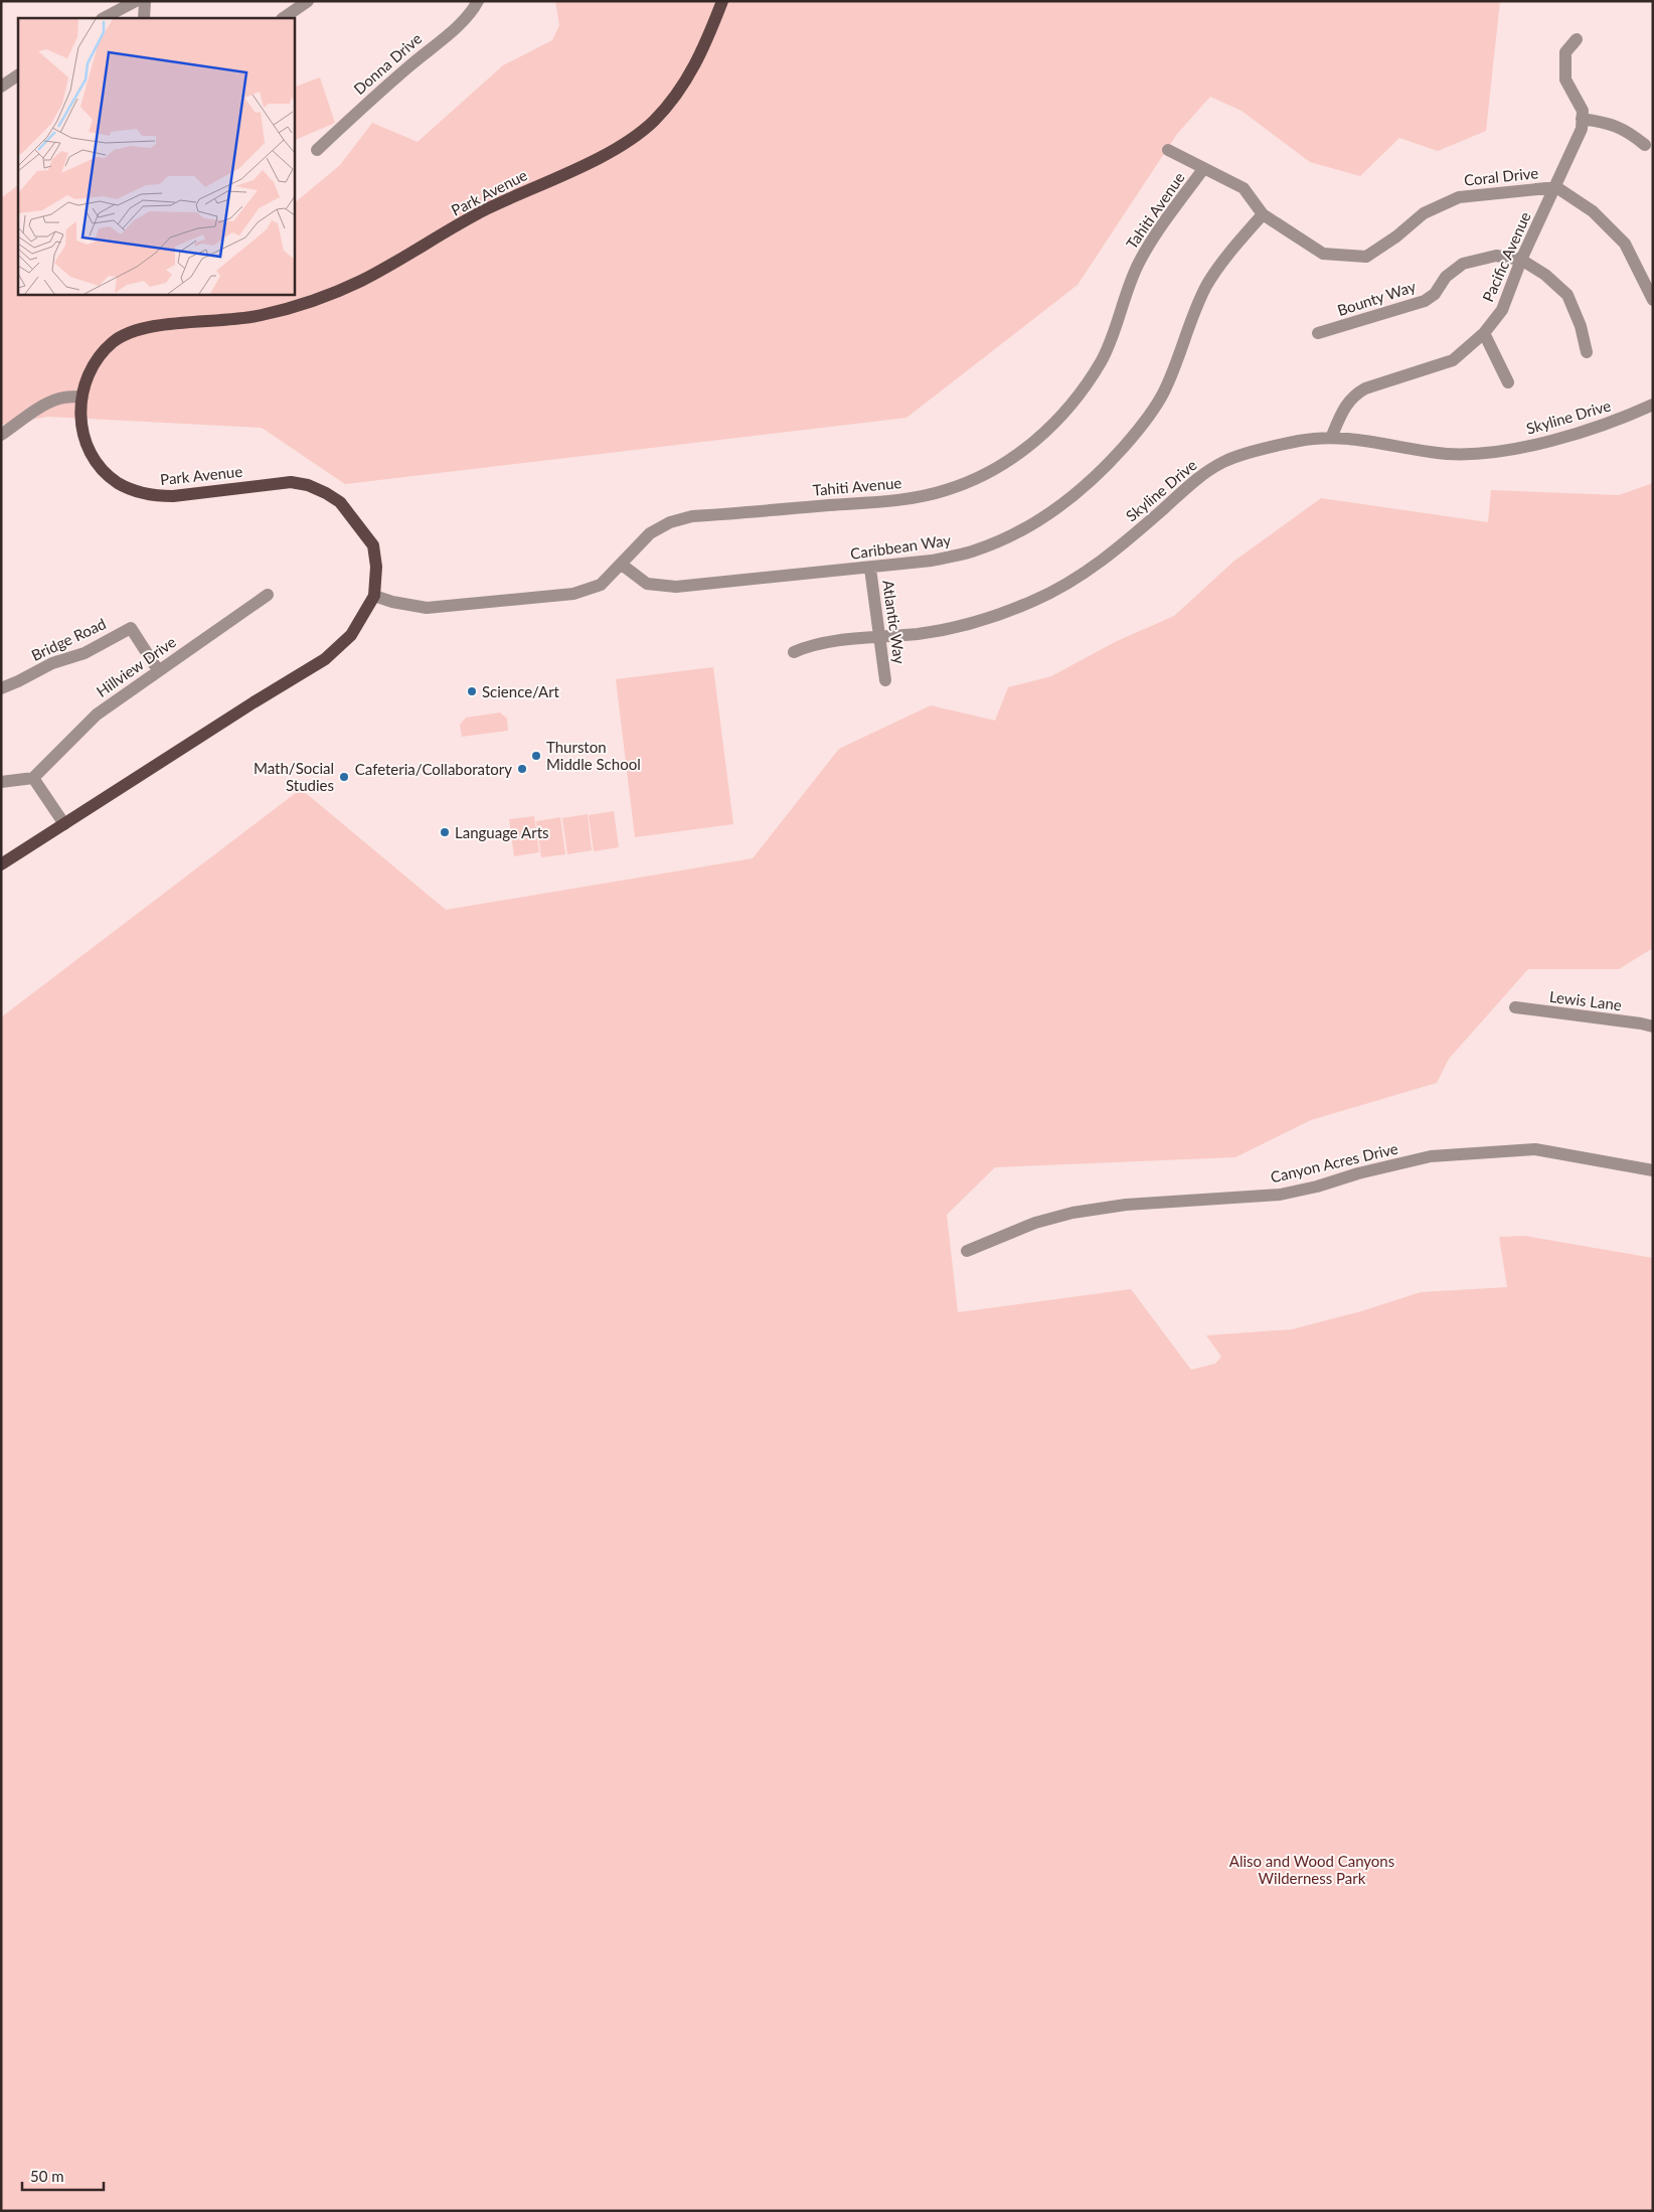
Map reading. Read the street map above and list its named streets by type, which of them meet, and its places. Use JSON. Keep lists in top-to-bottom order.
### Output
{
  "streets": {
    "main road": ["Park Avenue"],
    "street": [
      "Donna Drive",
      "Coral Drive",
      "Tahiti Avenue",
      "Pacific Avenue",
      "Bounty Way",
      "Skyline Drive",
      "Caribbean Way",
      "Atlantic Way",
      "Bridge Road",
      "Hillview Drive",
      "Lewis Lane",
      "Canyon Acres Drive"
    ]
  },
  "crossings": [
    ["Coral Drive", "Tahiti Avenue"],
    ["Coral Drive", "Pacific Avenue"],
    ["Coral Drive", "Caribbean Way"],
    ["Park Avenue", "Tahiti Avenue"],
    ["Tahiti Avenue", "Caribbean Way"],
    ["Pacific Avenue", "Bounty Way"],
    ["Pacific Avenue", "Skyline Drive"],
    ["Skyline Drive", "Atlantic Way"],
    ["Caribbean Way", "Atlantic Way"],
    ["Bridge Road", "Hillview Drive"]
  ],
  "parks": ["Aliso and Wood Canyons Wilderness Park"],
  "places": [
    "Science/Art",
    "Thurston Middle School",
    "Cafeteria/Collaboratory",
    "Math/Social Studies",
    "Language Arts"
  ],
  "scale_bar": "50 m"
}
